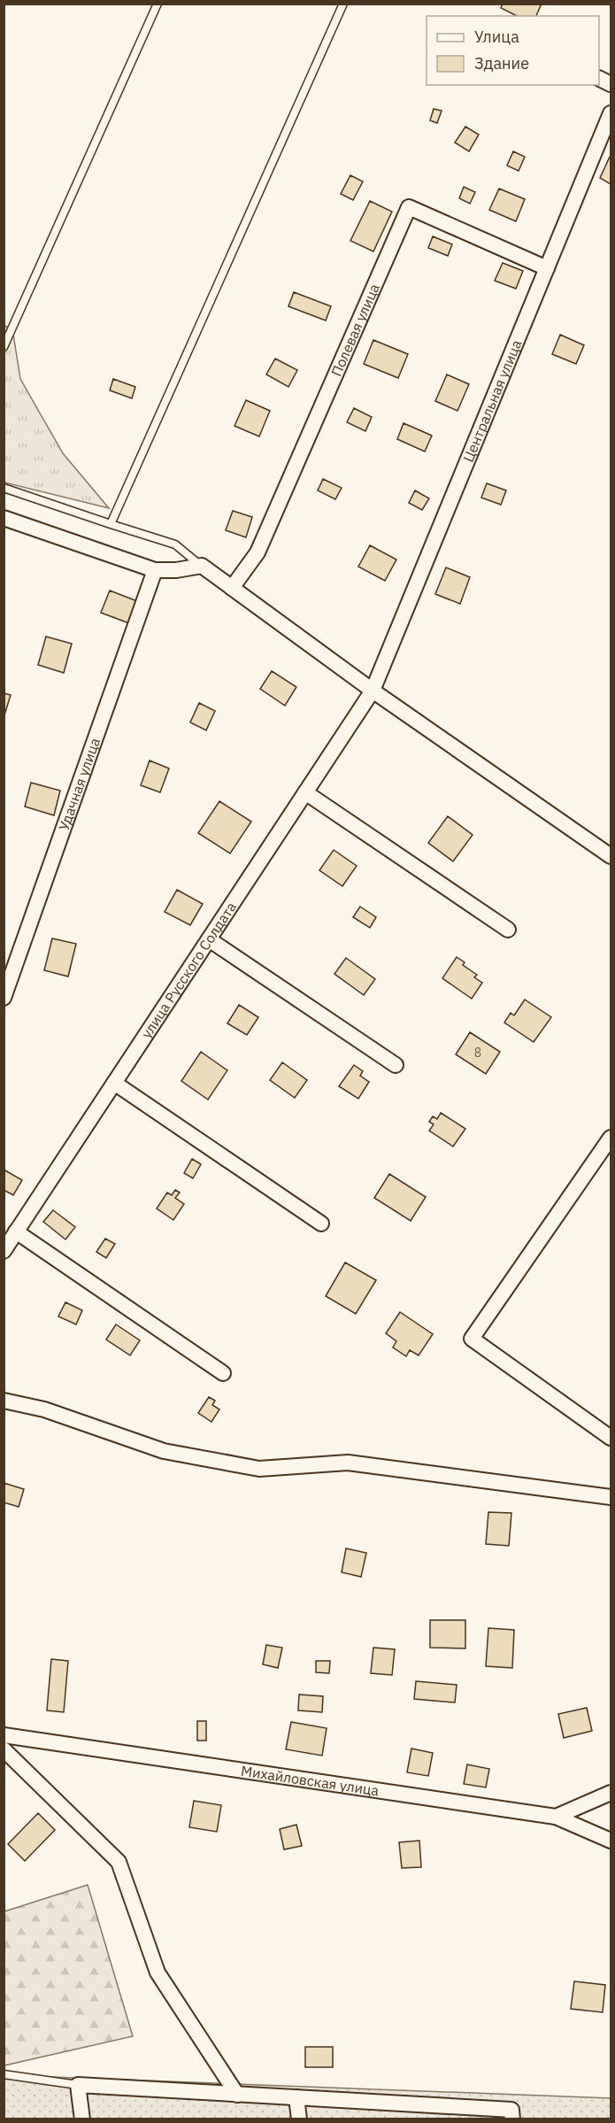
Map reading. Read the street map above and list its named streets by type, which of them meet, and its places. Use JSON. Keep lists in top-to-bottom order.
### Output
{
  "streets": {
    "street": [
      "Полевая улица",
      "Центральная улица",
      "Удачная улица",
      "улица Русского Солдата",
      "Михайловская улица"
    ]
  },
  "crossings": [
    ["Полевая улица", "Центральная улица"],
    ["Центральная улица", "улица Русского Солдата"]
  ],
  "house_numbers": ["8"],
  "legend": ["Улица", "Здание"]
}
